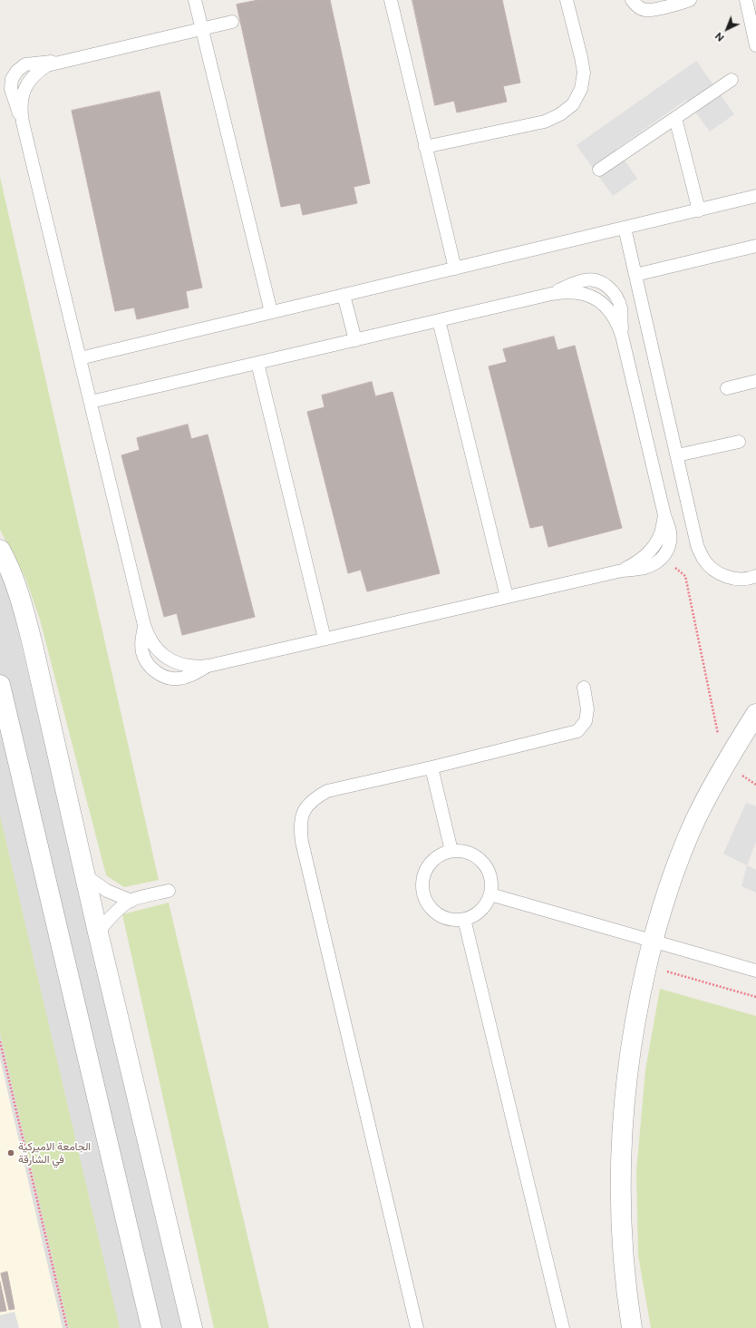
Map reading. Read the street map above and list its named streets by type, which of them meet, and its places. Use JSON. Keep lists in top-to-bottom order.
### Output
{
  "places": ["الجامعة الاميركية في الشارقة"],
  "north": "bottom left"
}
